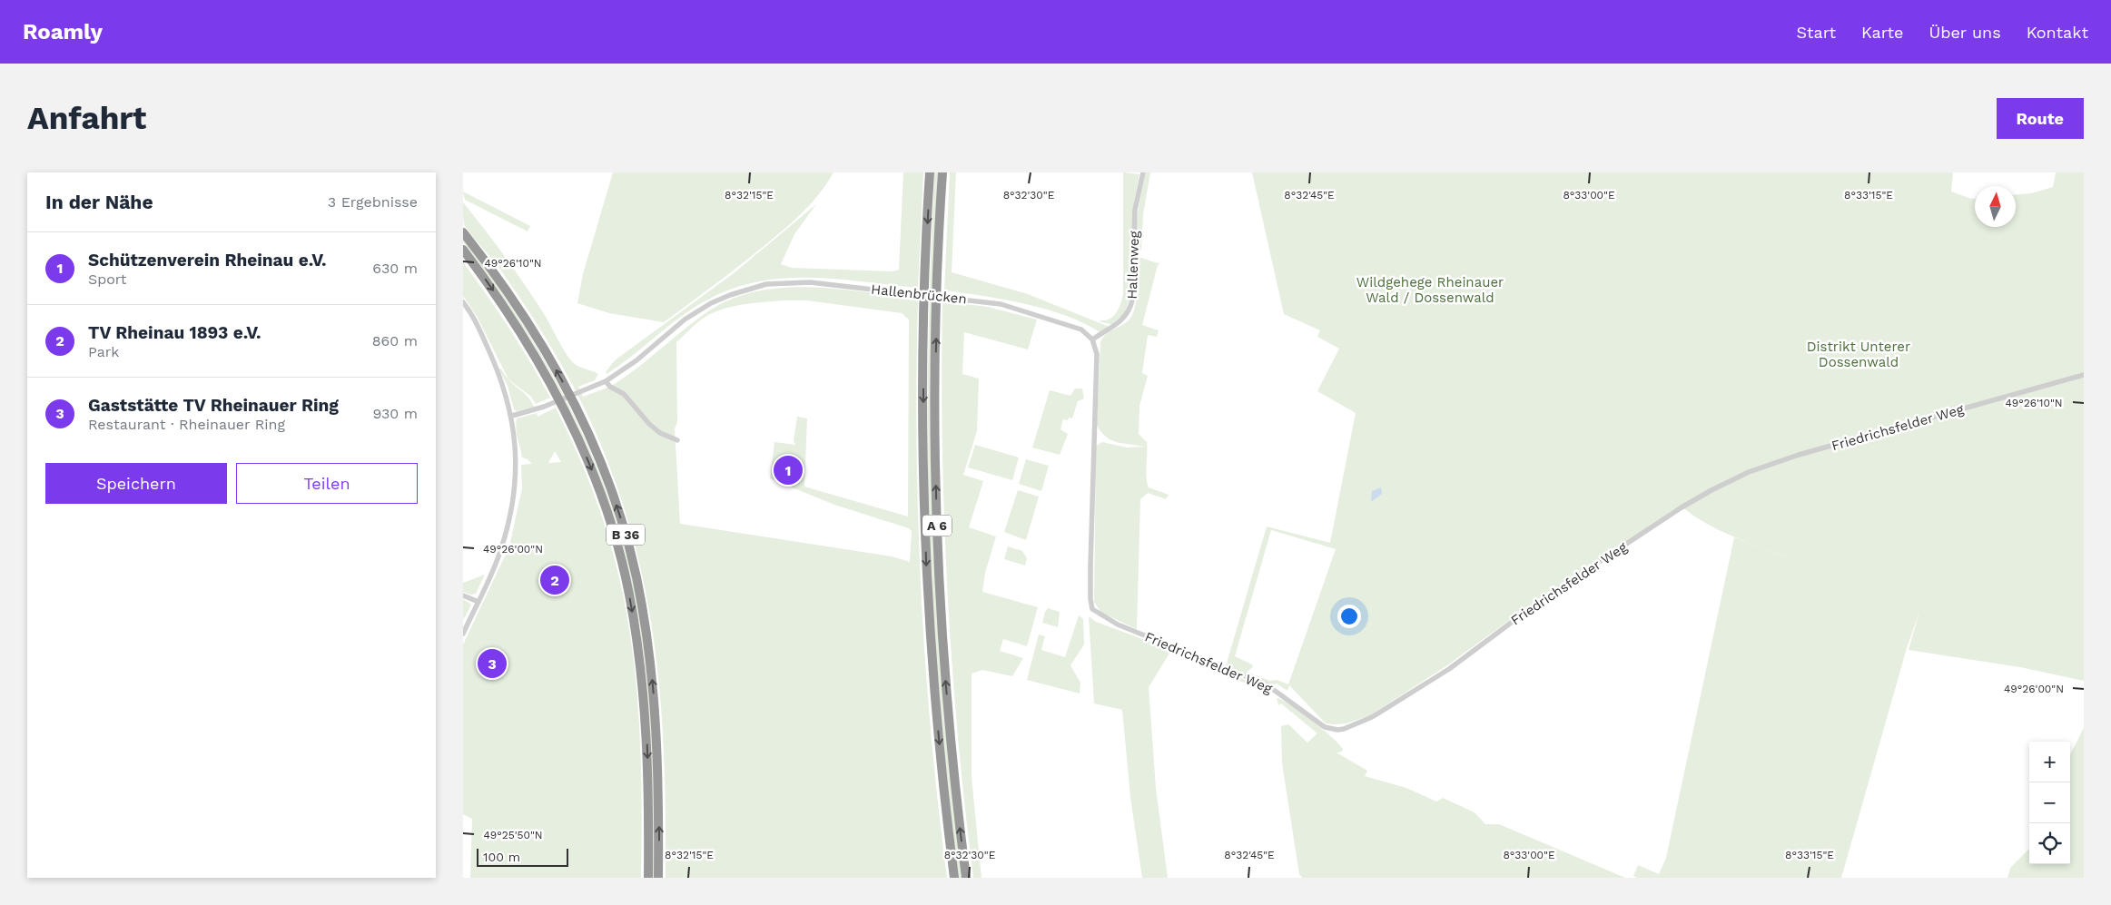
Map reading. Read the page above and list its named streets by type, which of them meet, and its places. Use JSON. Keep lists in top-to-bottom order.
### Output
{
  "streets": {
    "highway": ["A 6", "B 36"],
    "street": ["Hallenweg", "Hallenbrücken", "Friedrichsfelder Weg"]
  },
  "crossings": [
    ["Hallenweg", "Hallenbrücken"],
    ["Hallenweg", "Friedrichsfelder Weg"],
    ["Hallenbrücken", "Friedrichsfelder Weg"]
  ],
  "parks": ["Wildgehege Rheinauer Wald / Dossenwald", "Distrikt Unterer Dossenwald"],
  "scale_bar": "100 m",
  "north": "top",
  "page": {
    "header": "Roamly",
    "nav": [
      "Start",
      "Karte",
      "Über uns",
      "Kontakt"
    ],
    "buttons": [
      "Route",
      ["Speichern", "Teilen"]
    ],
    "title": "Anfahrt",
    "heading": ["In der Nähe", "3 Ergebnisse"],
    "list": [
      {
        "mark": "1",
        "name": "Schützenverein Rheinau e.V.",
        "note": "Sport",
        "value": "630 m"
      },
      {
        "mark": "2",
        "name": "TV Rheinau 1893 e.V.",
        "note": "Park",
        "value": "860 m"
      },
      {
        "mark": "3",
        "name": "Gaststätte TV Rheinauer Ring",
        "note": "Restaurant · Rheinauer Ring",
        "value": "930 m"
      }
    ],
    "pins": ["1", "2", "3"],
    "map_buttons": ["+", "−"],
    "scale": "100 m"
  },
  "coordinates": [
    "8°32'15\"E",
    "8°32'30\"E",
    "8°32'45\"E",
    "8°33'00\"E",
    "8°33'15\"E",
    "49°26'10\"N",
    "49°26'00\"N",
    "49°25'50\"N"
  ]
}
